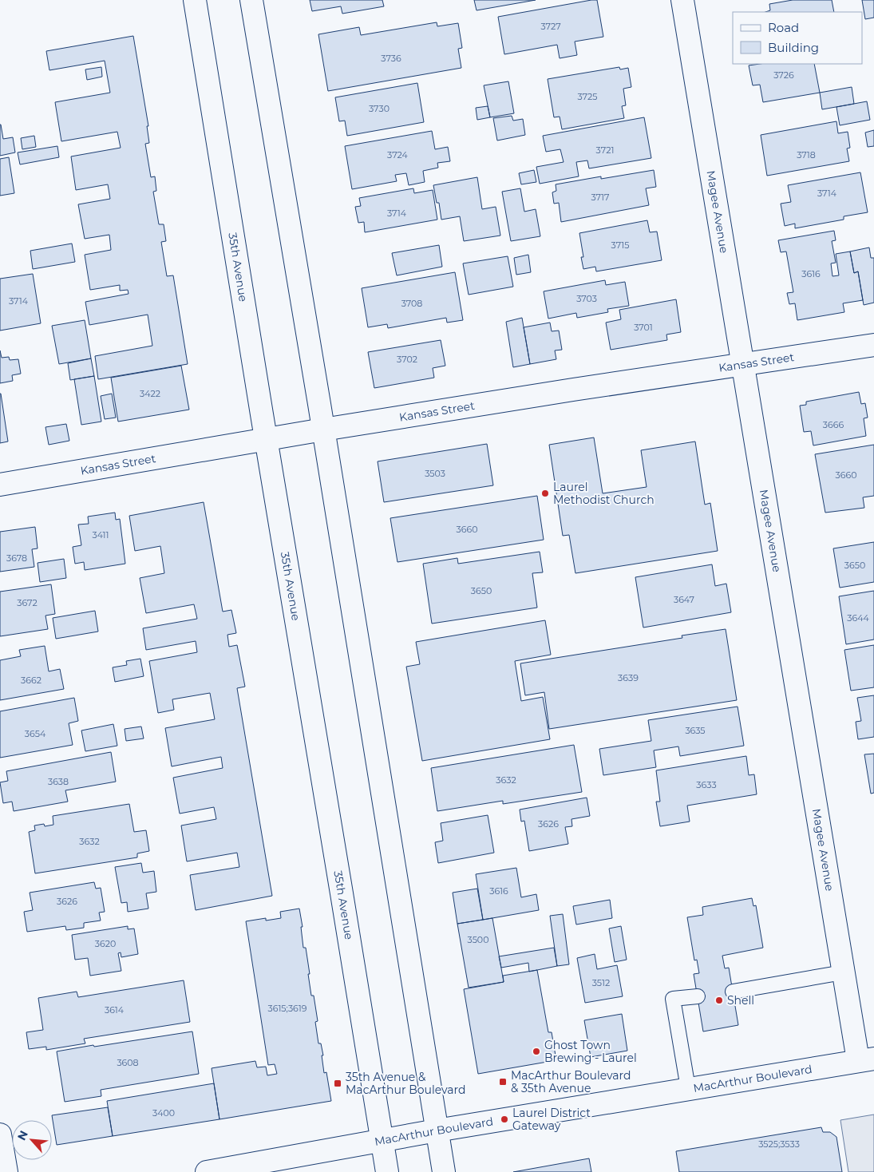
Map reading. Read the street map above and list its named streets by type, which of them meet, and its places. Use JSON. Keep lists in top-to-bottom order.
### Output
{
  "streets": {
    "main road": [
      "Magee Avenue",
      "35th Avenue",
      "Kansas Street",
      "MacArthur Boulevard"
    ]
  },
  "crossings": [
    ["Magee Avenue", "Kansas Street"],
    ["Magee Avenue", "MacArthur Boulevard"],
    ["35th Avenue", "Kansas Street"],
    ["35th Avenue", "MacArthur Boulevard"]
  ],
  "places": {
    "other": [
      "Laurel Methodist Church",
      "Shell",
      "Ghost Town Brewing - Laurel",
      "Laurel District Gateway"
    ],
    "transit": ["MacArthur Boulevard & 35th Avenue", "35th Avenue & MacArthur Boulevard"]
  },
  "house_numbers": [
    "3727",
    "3736",
    "3726",
    "3725",
    "3730",
    "3721",
    "3724",
    "3718",
    "3714",
    "3717",
    "3714",
    "3715",
    "3616",
    "3703",
    "3714",
    "3708",
    "3701",
    "3702",
    "3422",
    "3666",
    "3503",
    "3660",
    "3660",
    "3411",
    "3678",
    "3650",
    "3650",
    "3647",
    "3672",
    "3644",
    "3639",
    "3662",
    "3635",
    "3654",
    "3632",
    "3638",
    "3633",
    "3626",
    "3632",
    "3616",
    "3626",
    "3500",
    "3620",
    "3512",
    "3615;3619",
    "3614",
    "3608",
    "3400",
    "3525;3533"
  ],
  "legend": ["Road", "Building"],
  "north": "top left"
}
